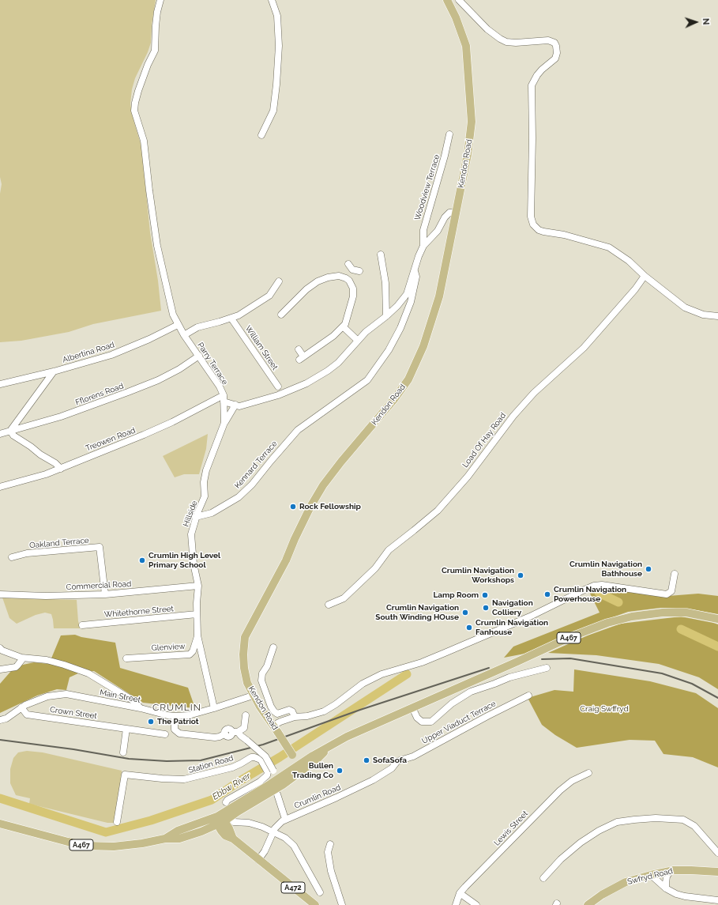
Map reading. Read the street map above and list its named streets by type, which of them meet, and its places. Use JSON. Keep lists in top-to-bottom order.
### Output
{
  "streets": {
    "main road": [
      "Kendon Road",
      "A467",
      "Swfryd Road",
      "A472"
    ],
    "street": [
      "Woodview Terrace",
      "William Street",
      "Albertina Road",
      "Parry Terrace",
      "Fflorens Road",
      "Treowen Road",
      "Load Of Hay Road",
      "Kennard Terrace",
      "Hillside",
      "Oakland Terrace",
      "Commercial Road",
      "Whitethorne Street",
      "Glenview",
      "Main Street",
      "Crown Street",
      "Upper Viaduct Terrace",
      "Station Road",
      "Crumlin Road",
      "Lewis Street"
    ]
  },
  "crossings": [
    ["Kendon Road", "A467"],
    ["Kendon Road", "Main Street"],
    ["Albertina Road", "Parry Terrace"],
    ["Parry Terrace", "Fflorens Road"],
    ["Parry Terrace", "Treowen Road"],
    ["Parry Terrace", "Hillside"],
    ["Treowen Road", "Hillside"],
    ["Kennard Terrace", "Hillside"],
    ["Hillside", "Commercial Road"],
    ["Hillside", "Whitethorne Street"],
    ["Hillside", "Glenview"],
    ["Hillside", "Main Street"],
    ["Oakland Terrace", "Commercial Road"],
    ["A467", "A472"],
    ["Main Street", "Crown Street"],
    ["Upper Viaduct Terrace", "Crumlin Road"],
    ["Crumlin Road", "A472"]
  ],
  "districts": ["CRUMLIN"],
  "water": ["Ebbw River"],
  "parks": ["Craig Swffryd"],
  "places": [
    "Rock Fellowship",
    "Crumlin High Level Primary School",
    "Crumlin Navigation Bathhouse",
    "Crumlin Navigation Workshops",
    "Crumlin Navigation Powerhouse",
    "Lamp Room",
    "Navigation Colliery",
    "Crumlin Navigation South Winding HOuse",
    "Crumlin Navigation Fanhouse",
    "The Patriot",
    "SofaSofa",
    "Bullen Trading Co"
  ],
  "north": "right"
}
